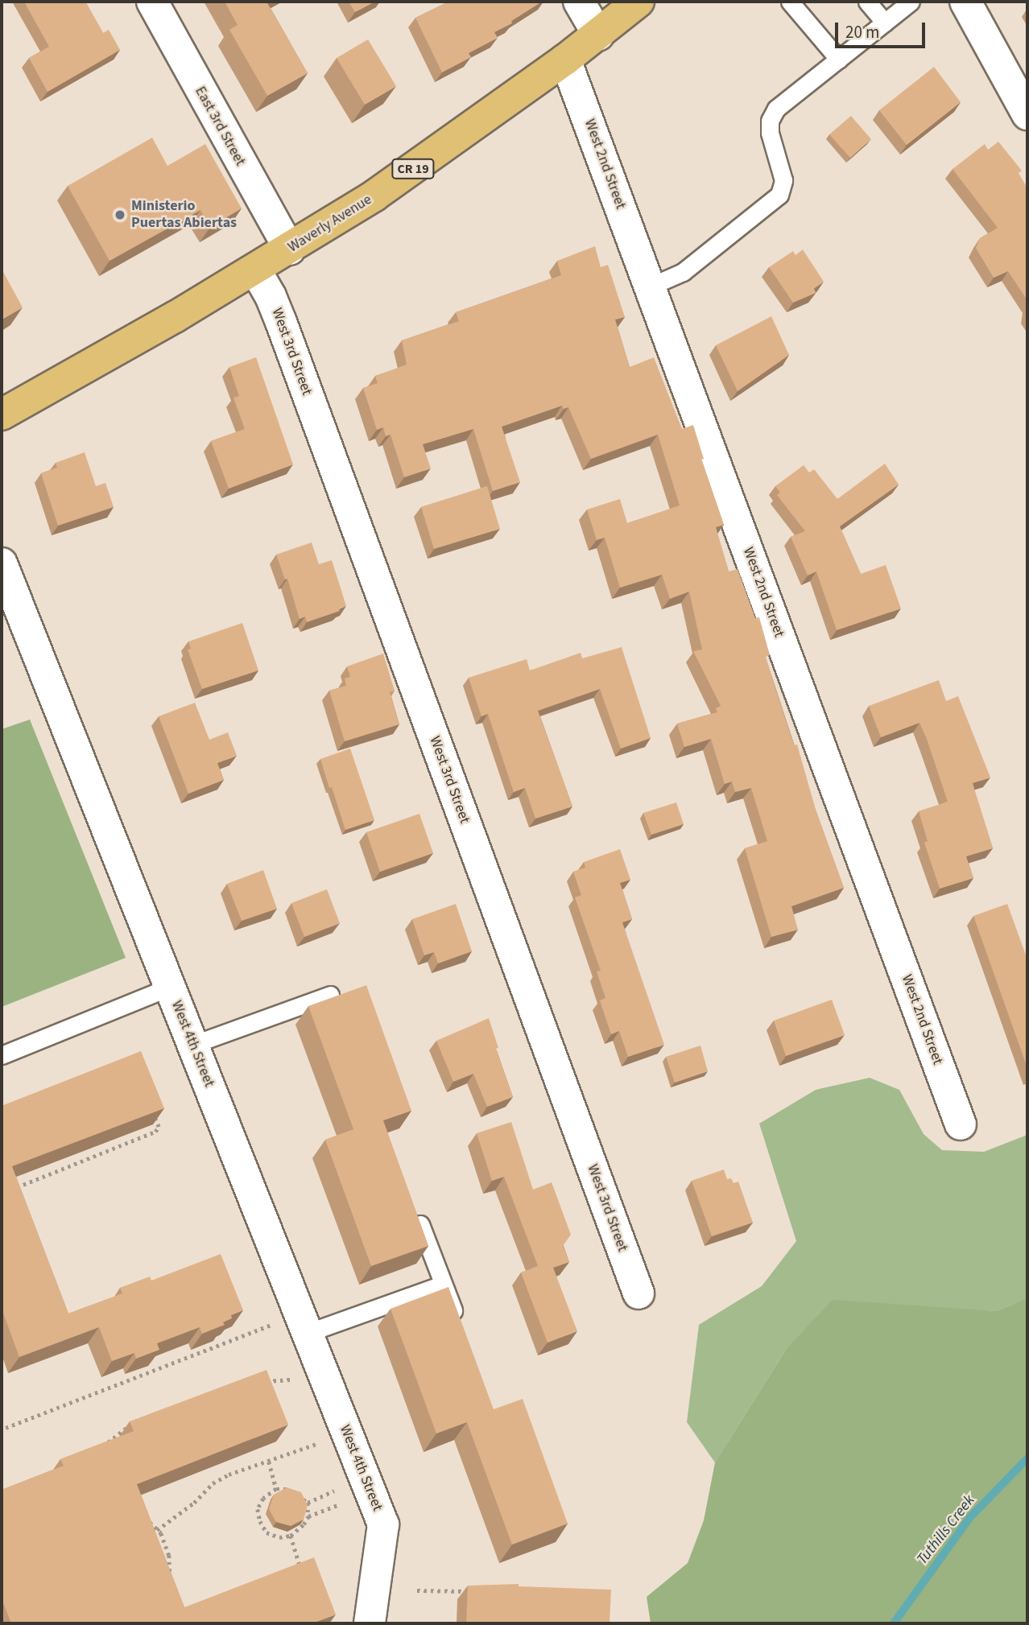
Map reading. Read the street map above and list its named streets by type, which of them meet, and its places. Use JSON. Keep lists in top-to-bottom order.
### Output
{
  "streets": {
    "main road": ["CR 19", "Waverly Avenue"],
    "street": [
      "East 3rd Street",
      "West 2nd Street",
      "West 3rd Street",
      "West 4th Street"
    ]
  },
  "crossings": [
    ["East 3rd Street", "Waverly Avenue"],
    ["West 2nd Street", "Waverly Avenue"],
    ["Waverly Avenue", "West 3rd Street"]
  ],
  "water": ["Tuthills Creek"],
  "places": ["Ministerio Puertas Abiertas"],
  "scale_bar": "20 m"
}
